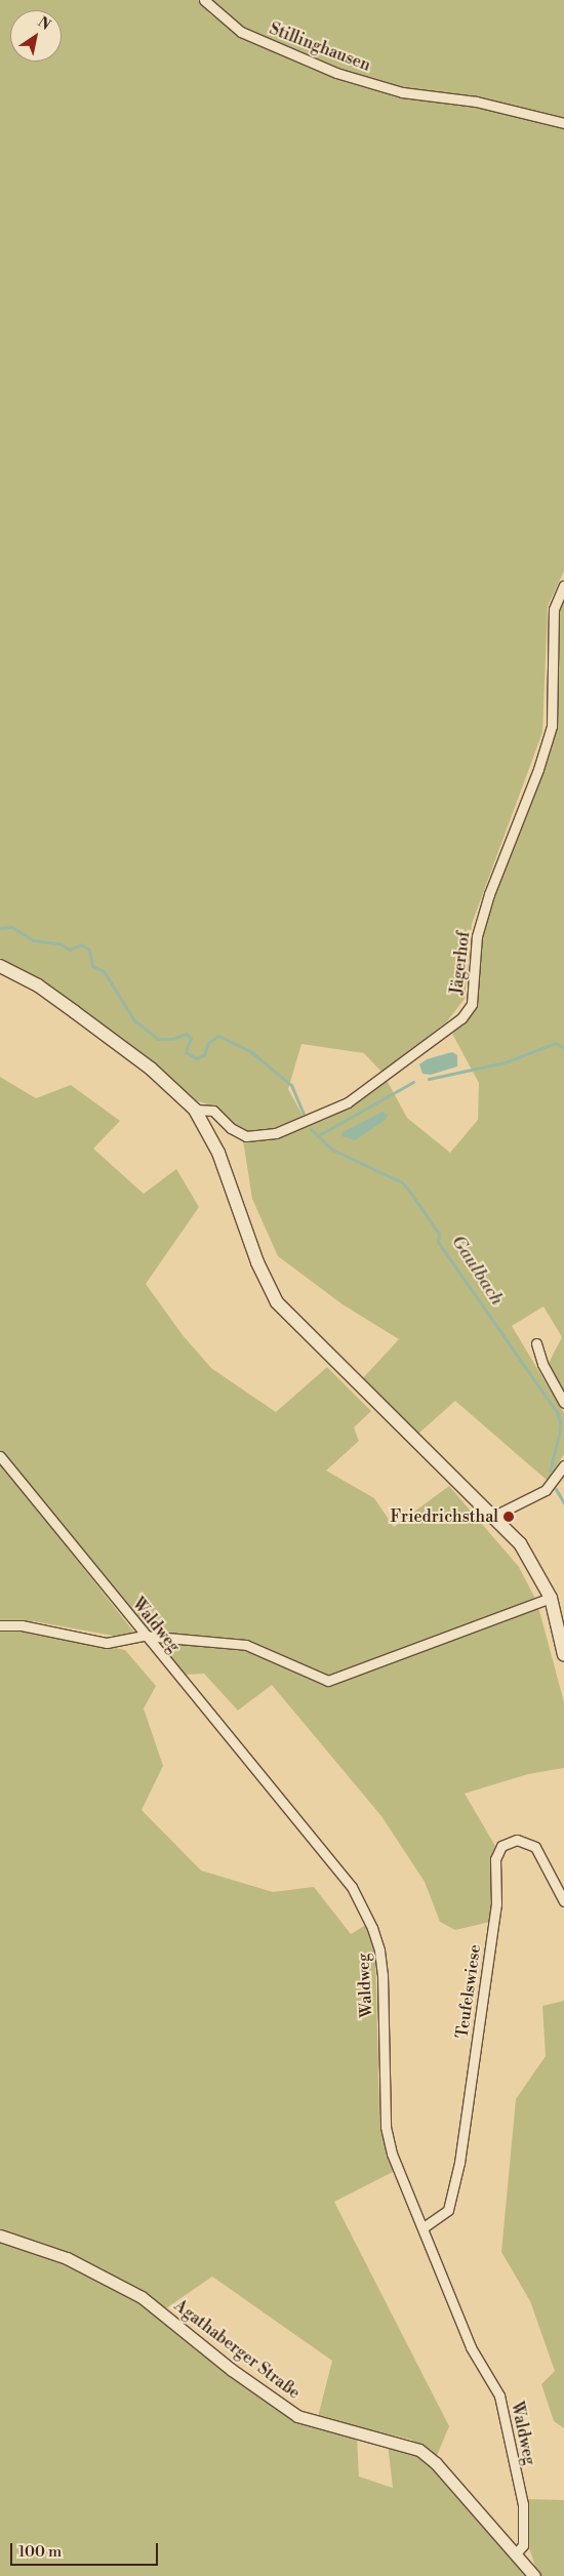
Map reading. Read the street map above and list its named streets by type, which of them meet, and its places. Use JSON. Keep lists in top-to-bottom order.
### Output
{
  "streets": {
    "street": [
      "Stillinghausen",
      "Jägerhof",
      "Waldweg",
      "Teufelswiese",
      "Agathaberger Straße"
    ]
  },
  "crossings": [
    ["Waldweg", "Teufelswiese"],
    ["Waldweg", "Agathaberger Straße"]
  ],
  "water": ["Gaulbach"],
  "places": ["Friedrichsthal"],
  "scale_bar": "100 m",
  "north": "top right"
}
